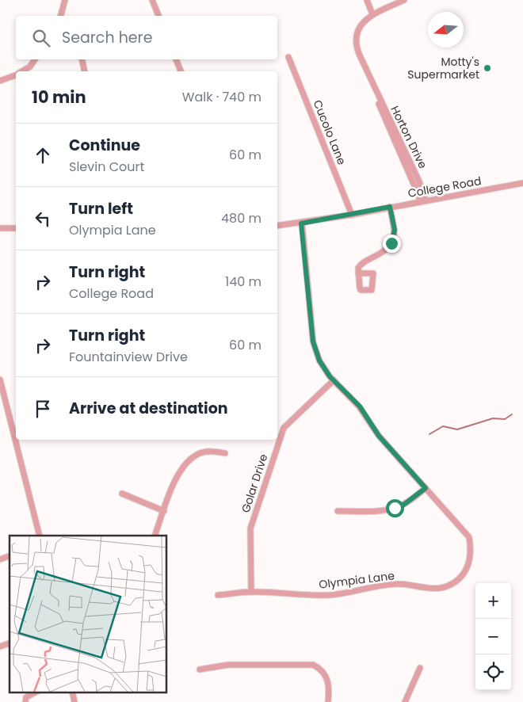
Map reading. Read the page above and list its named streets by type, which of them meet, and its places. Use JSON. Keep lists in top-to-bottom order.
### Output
{
  "streets": {
    "street": [
      "Cucolo Lane",
      "Horton Drive",
      "College Road",
      "Golar Drive",
      "Olympia Lane"
    ]
  },
  "crossings": [
    ["Cucolo Lane", "College Road"],
    ["Horton Drive", "College Road"],
    ["College Road", "Olympia Lane"],
    ["Golar Drive", "Olympia Lane"]
  ],
  "places": ["Motty's Supermarket"],
  "north": "left",
  "page": {
    "search": "Search here",
    "heading": ["10 min", "Walk · 740 m"],
    "list": [
      ["Continue", "Slevin Court", "60 m"],
      ["Turn left", "Olympia Lane", "480 m"],
      ["Turn right", "College Road", "140 m"],
      ["Turn right", "Fountainview Drive", "60 m"],
      "Arrive at destination"
    ],
    "map_buttons": ["+", "−"]
  }
}
